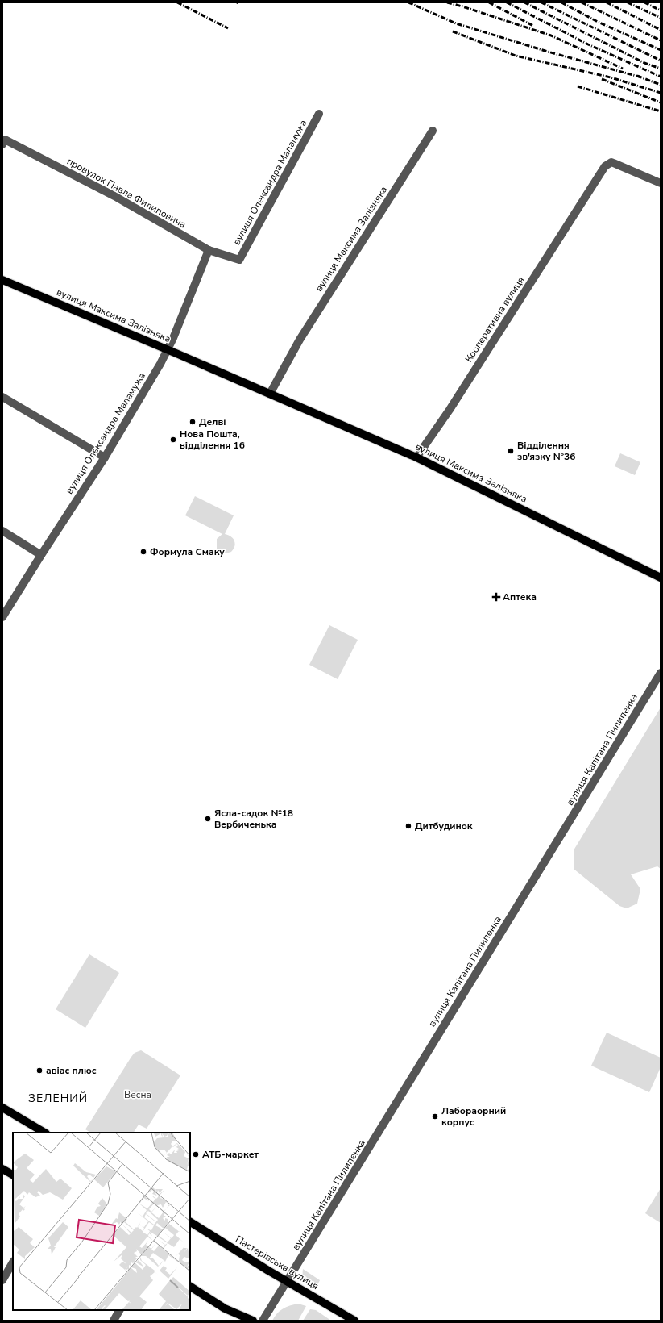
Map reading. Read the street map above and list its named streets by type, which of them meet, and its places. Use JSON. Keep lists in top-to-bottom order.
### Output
{
  "streets": {
    "main road": ["вулиця Максима Залізняка", "Пастерівська вулиця"],
    "street": [
      "вулиця Олександра Маламужа",
      "провулок Павла Филиповича",
      "Кооперативна вулиця",
      "вулиця Капітана Пилипенка"
    ]
  },
  "crossings": [
    ["вулиця Олександра Маламужа", "провулок Павла Филиповича"],
    ["вулиця Олександра Маламужа", "вулиця Максима Залізняка"],
    ["вулиця Максима Залізняка", "Кооперативна вулиця"],
    ["вулиця Капітана Пилипенка", "Пастерівська вулиця"]
  ],
  "districts": ["ЗЕЛЕНИЙ"],
  "parks": ["Весна"],
  "places": {
    "other": [
      "Делві",
      "Нова Пошта, відділення 16",
      "Відділення зв'язку №36",
      "Формула Смаку",
      "Ясла-садок №18 Вербиченька",
      "Дитбудинок",
      "авіас плюс",
      "Лабораорний корпус",
      "АТБ-маркет"
    ],
    "health": ["Аптека"]
  }
}
